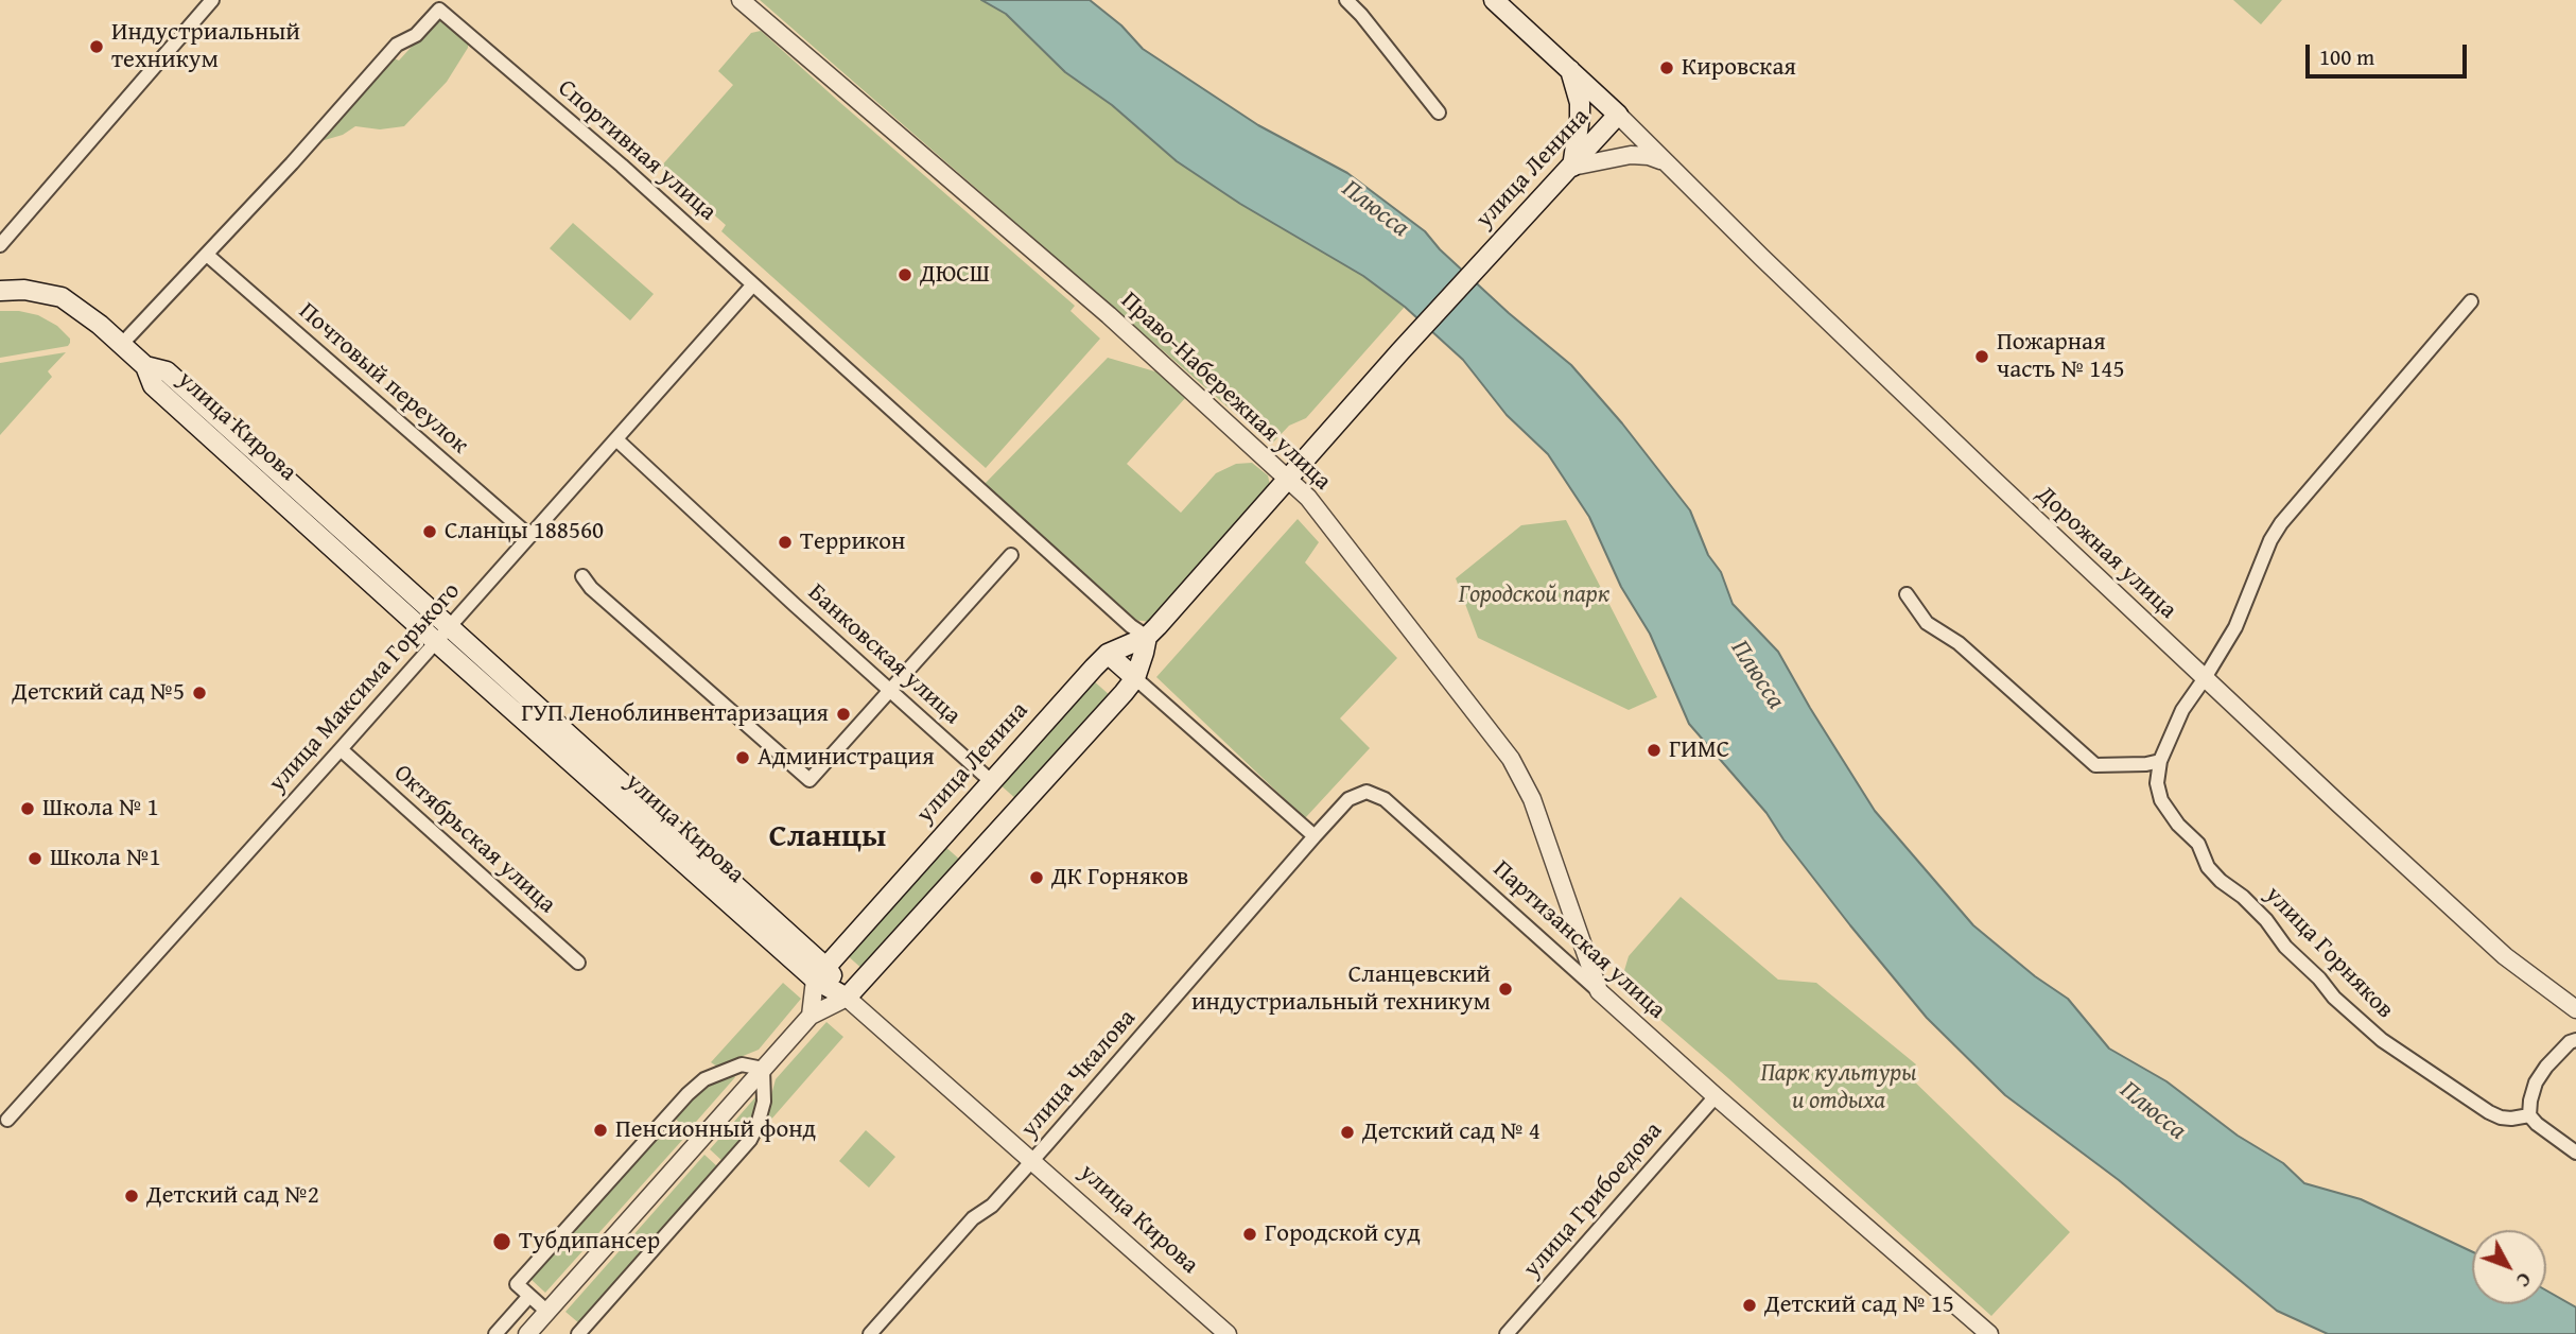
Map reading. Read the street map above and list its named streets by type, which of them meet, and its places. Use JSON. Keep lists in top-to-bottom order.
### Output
{
  "streets": {
    "main road": ["улица Ленина", "улица Кирова"],
    "street": [
      "Спортивная улица",
      "Почтовый переулок",
      "Право-Набережная улица",
      "Дорожная улица",
      "Банковская улица",
      "улица Максима Горького",
      "Октябрьская улица",
      "Партизанская улица",
      "улица Горняков",
      "улица Чкалова",
      "улица Грибоедова"
    ]
  },
  "crossings": [
    ["Спортивная улица", "улица Ленина"],
    ["Спортивная улица", "Почтовый переулок"],
    ["Спортивная улица", "улица Максима Горького"],
    ["улица Ленина", "Право-Набережная улица"],
    ["улица Ленина", "улица Кирова"],
    ["улица Ленина", "Дорожная улица"],
    ["улица Ленина", "Банковская улица"],
    ["Почтовый переулок", "улица Максима Горького"],
    ["Право-Набережная улица", "Партизанская улица"],
    ["улица Кирова", "улица Максима Горького"],
    ["улица Кирова", "улица Чкалова"],
    ["Дорожная улица", "улица Горняков"],
    ["Банковская улица", "улица Максима Горького"],
    ["улица Максима Горького", "Октябрьская улица"],
    ["Партизанская улица", "улица Чкалова"],
    ["Партизанская улица", "улица Грибоедова"]
  ],
  "districts": ["Сланцы"],
  "water": ["Плюсса"],
  "parks": ["Городской парк", "Парк культуры и отдыха"],
  "places": [
    "Индустриальный техникум",
    "Кировская",
    "ДЮСШ",
    "Пожарная часть № 145",
    "Сланцы 188560",
    "Террикон",
    "Детский сад №5",
    "ГУП Леноблинвентаризация",
    "ГИМС",
    "Администрация",
    "Школа № 1",
    "Школа №1",
    "ДК Горняков",
    "Сланцевский индустриальный техникум",
    "Пенсионный фонд",
    "Детский сад № 4",
    "Детский сад №2",
    "Городской суд",
    "Тубдипансер",
    "Детский сад № 15"
  ],
  "scale_bar": "100 m",
  "north": "bottom right"
}
